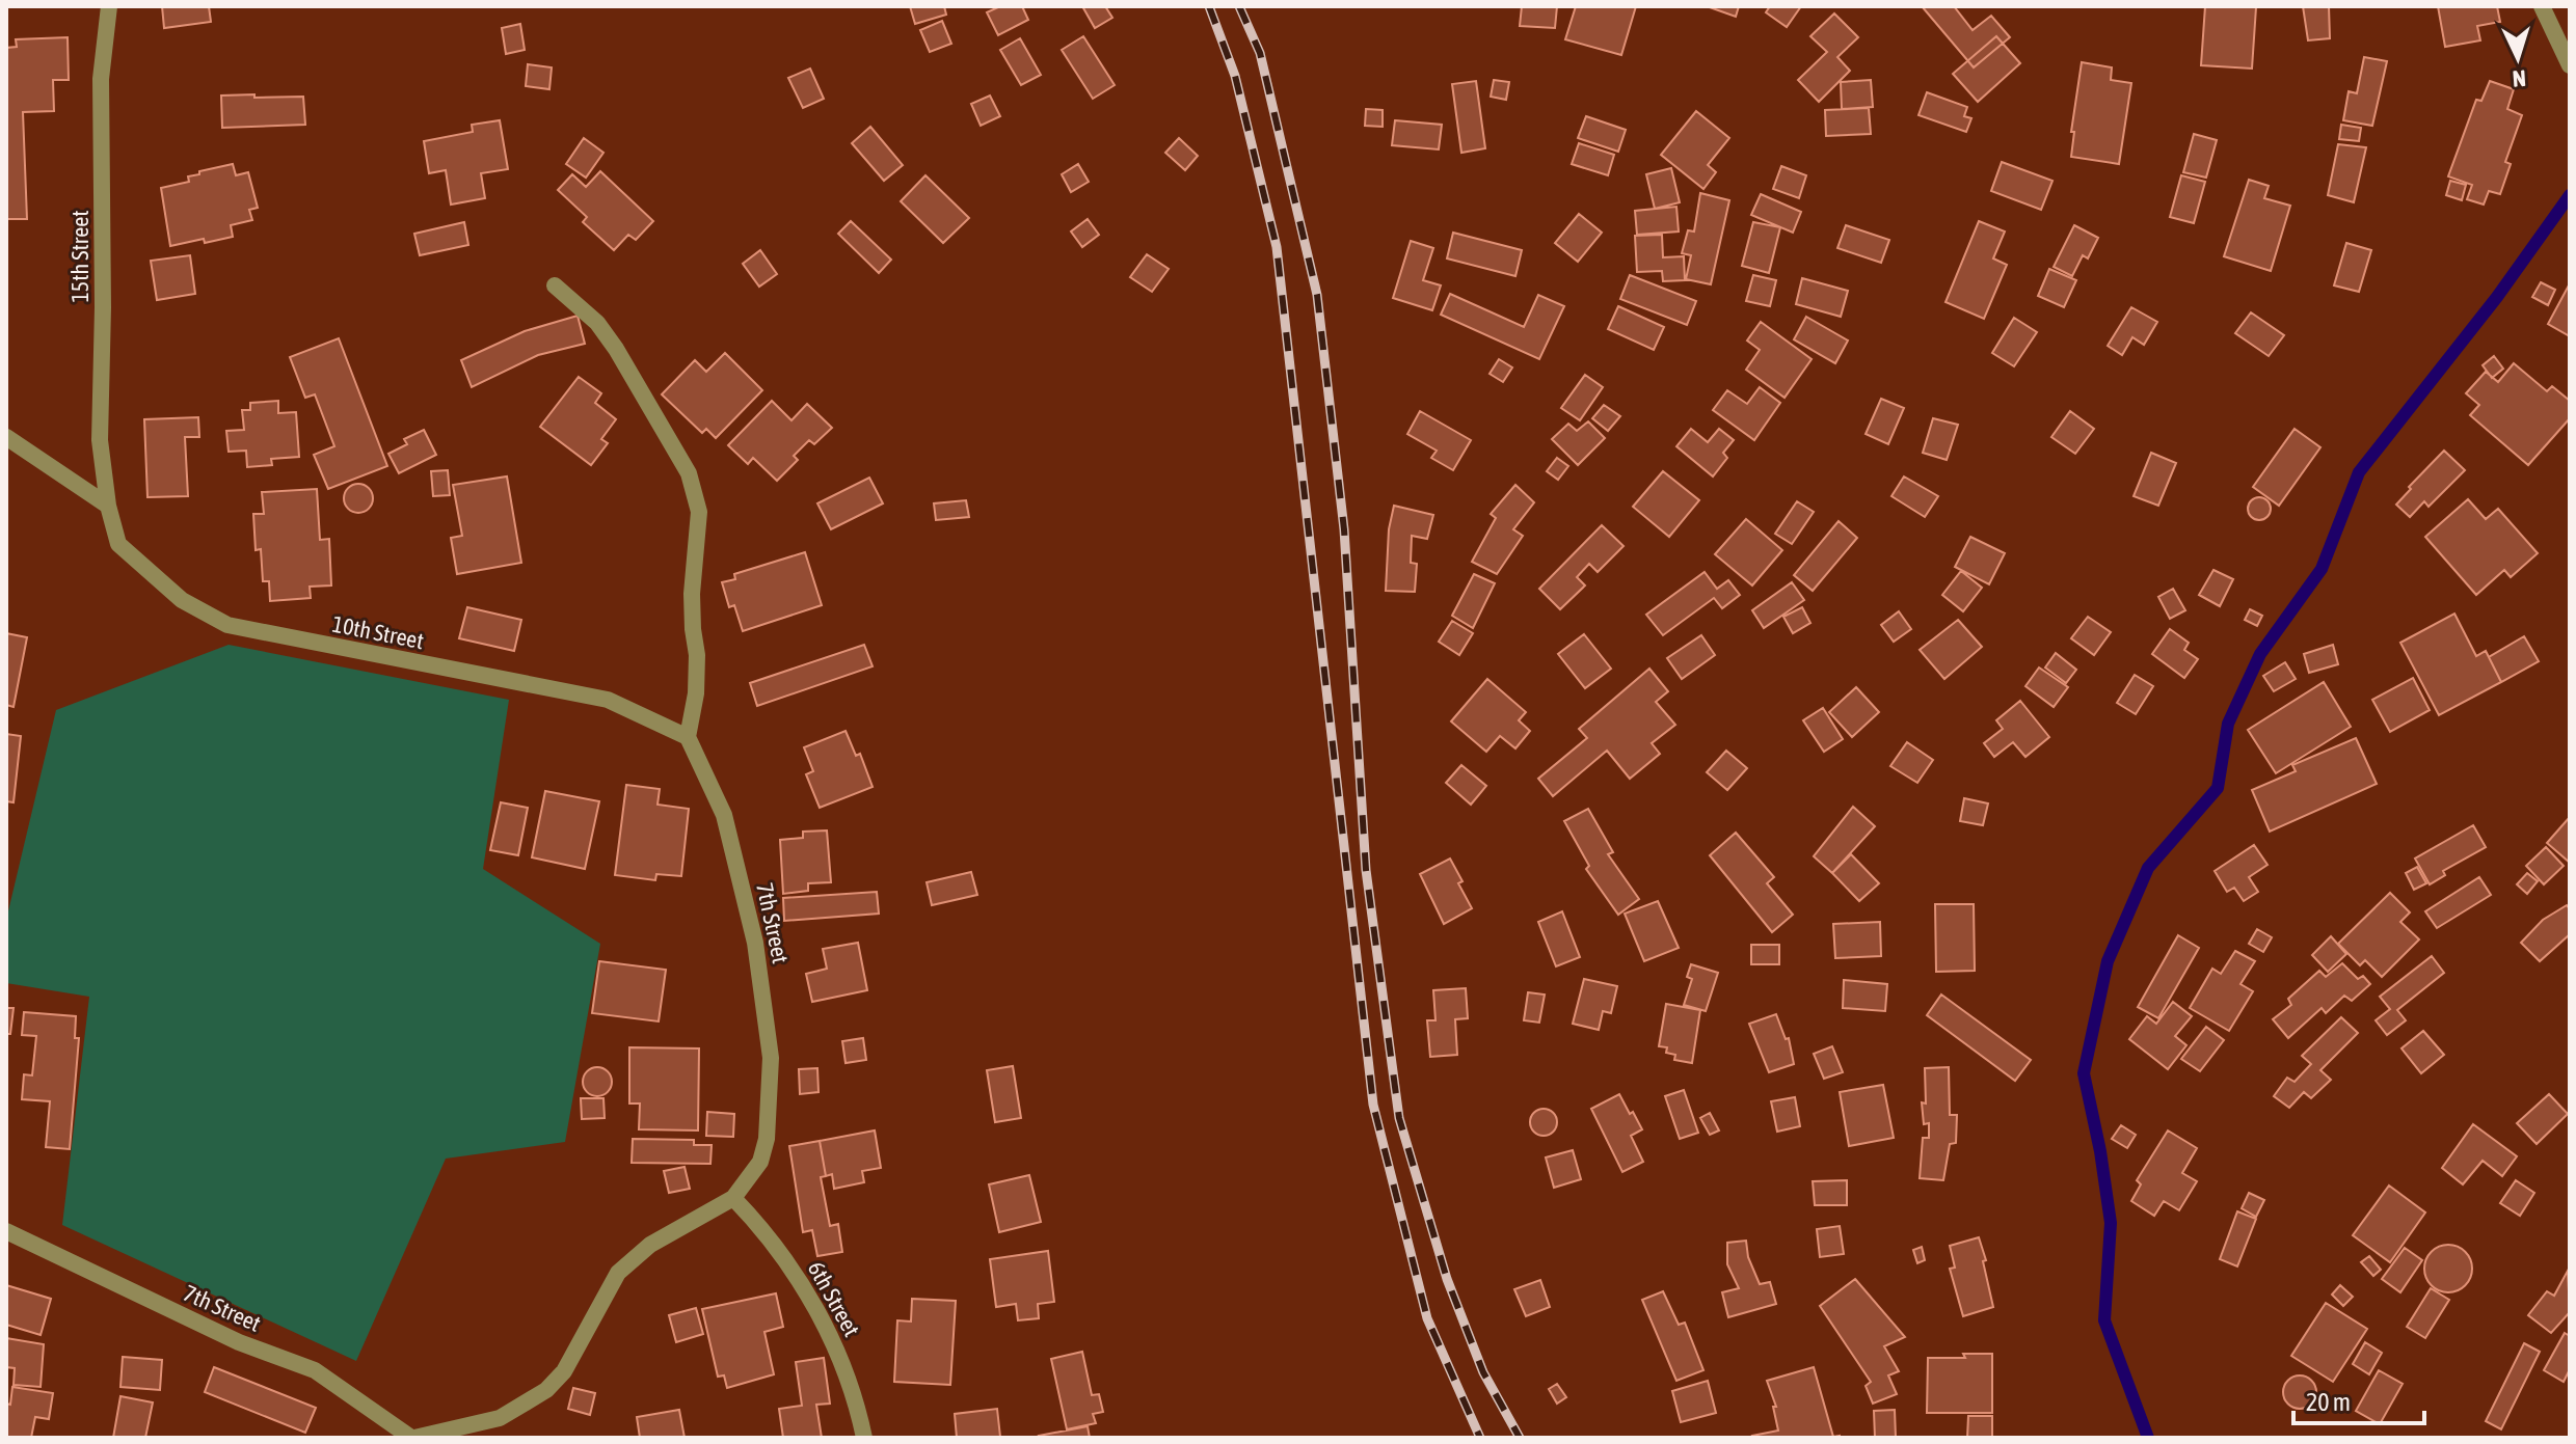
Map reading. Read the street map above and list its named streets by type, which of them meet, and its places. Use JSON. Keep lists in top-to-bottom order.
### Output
{
  "streets": {
    "street": [
      "15th Street",
      "10th Street",
      "7th Street",
      "6th Street"
    ]
  },
  "crossings": [
    ["15th Street", "10th Street"],
    ["10th Street", "7th Street"],
    ["7th Street", "6th Street"]
  ],
  "scale_bar": "20 m",
  "north": "bottom"
}
